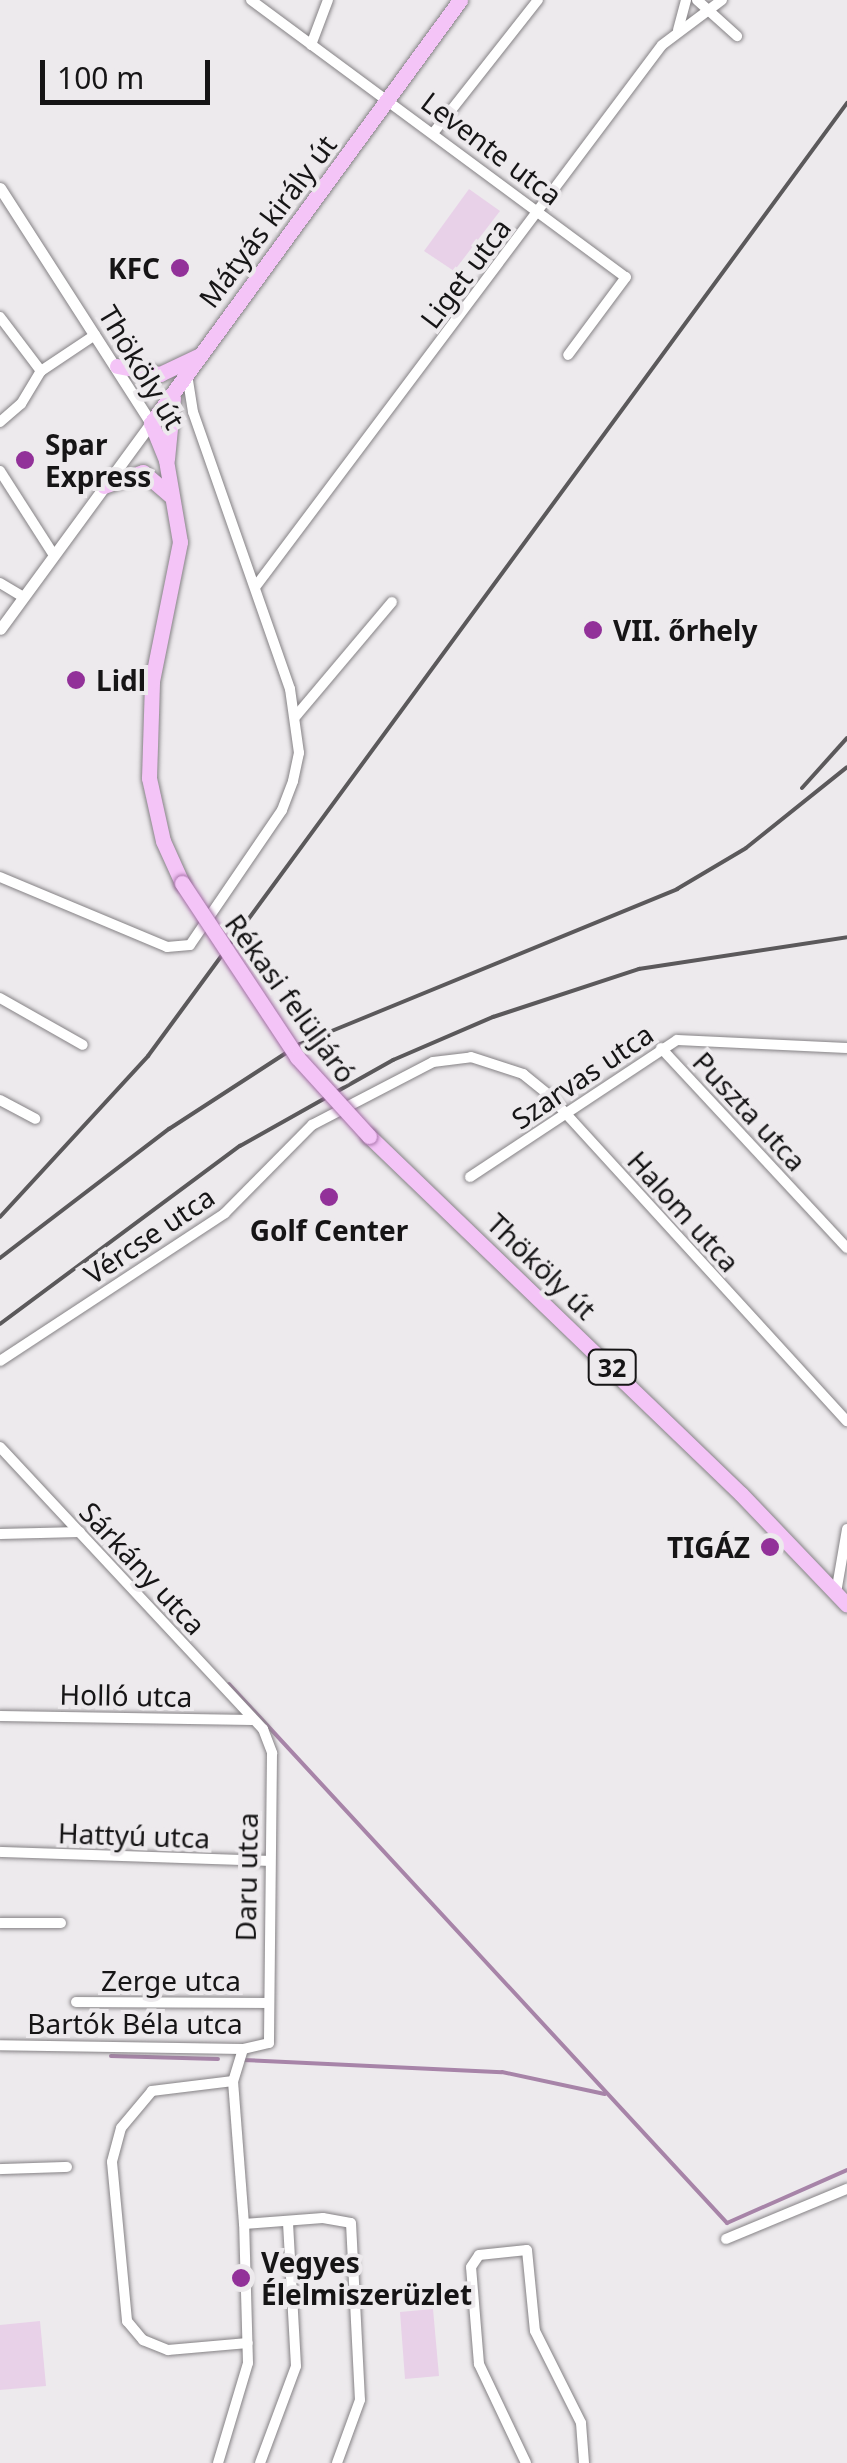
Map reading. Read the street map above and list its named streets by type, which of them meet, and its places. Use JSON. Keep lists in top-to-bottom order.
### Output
{
  "streets": {
    "main road": [
      "Mátyás király út",
      "Thököly út",
      "Rékasi felüljáró",
      "32"
    ],
    "street": [
      "Levente utca",
      "Liget utca",
      "Szarvas utca",
      "Puszta utca",
      "Halom utca",
      "Vércse utca",
      "Sárkány utca",
      "Holló utca",
      "Hattyú utca",
      "Daru utca",
      "Zerge utca",
      "Bartók Béla utca"
    ]
  },
  "crossings": [
    ["Levente utca", "Mátyás király út"],
    ["Levente utca", "Liget utca"],
    ["Mátyás király út", "Thököly út"],
    ["Mátyás király út", "32"],
    ["Liget utca", "Thököly út"],
    ["Thököly út", "Rékasi felüljáró"],
    ["Thököly út", "32"],
    ["Szarvas utca", "Puszta utca"],
    ["Szarvas utca", "Halom utca"],
    ["Halom utca", "Vércse utca"],
    ["Sárkány utca", "Holló utca"],
    ["Sárkány utca", "Daru utca"],
    ["Holló utca", "Daru utca"],
    ["Hattyú utca", "Daru utca"],
    ["Daru utca", "Zerge utca"],
    ["Daru utca", "Bartók Béla utca"]
  ],
  "places": [
    "KFC",
    "Spar Express",
    "VII. őrhely",
    "Lidl",
    "Golf Center",
    "TIGÁZ",
    "Vegyes Élelmiszerüzlet"
  ],
  "scale_bar": "100 m"
}
